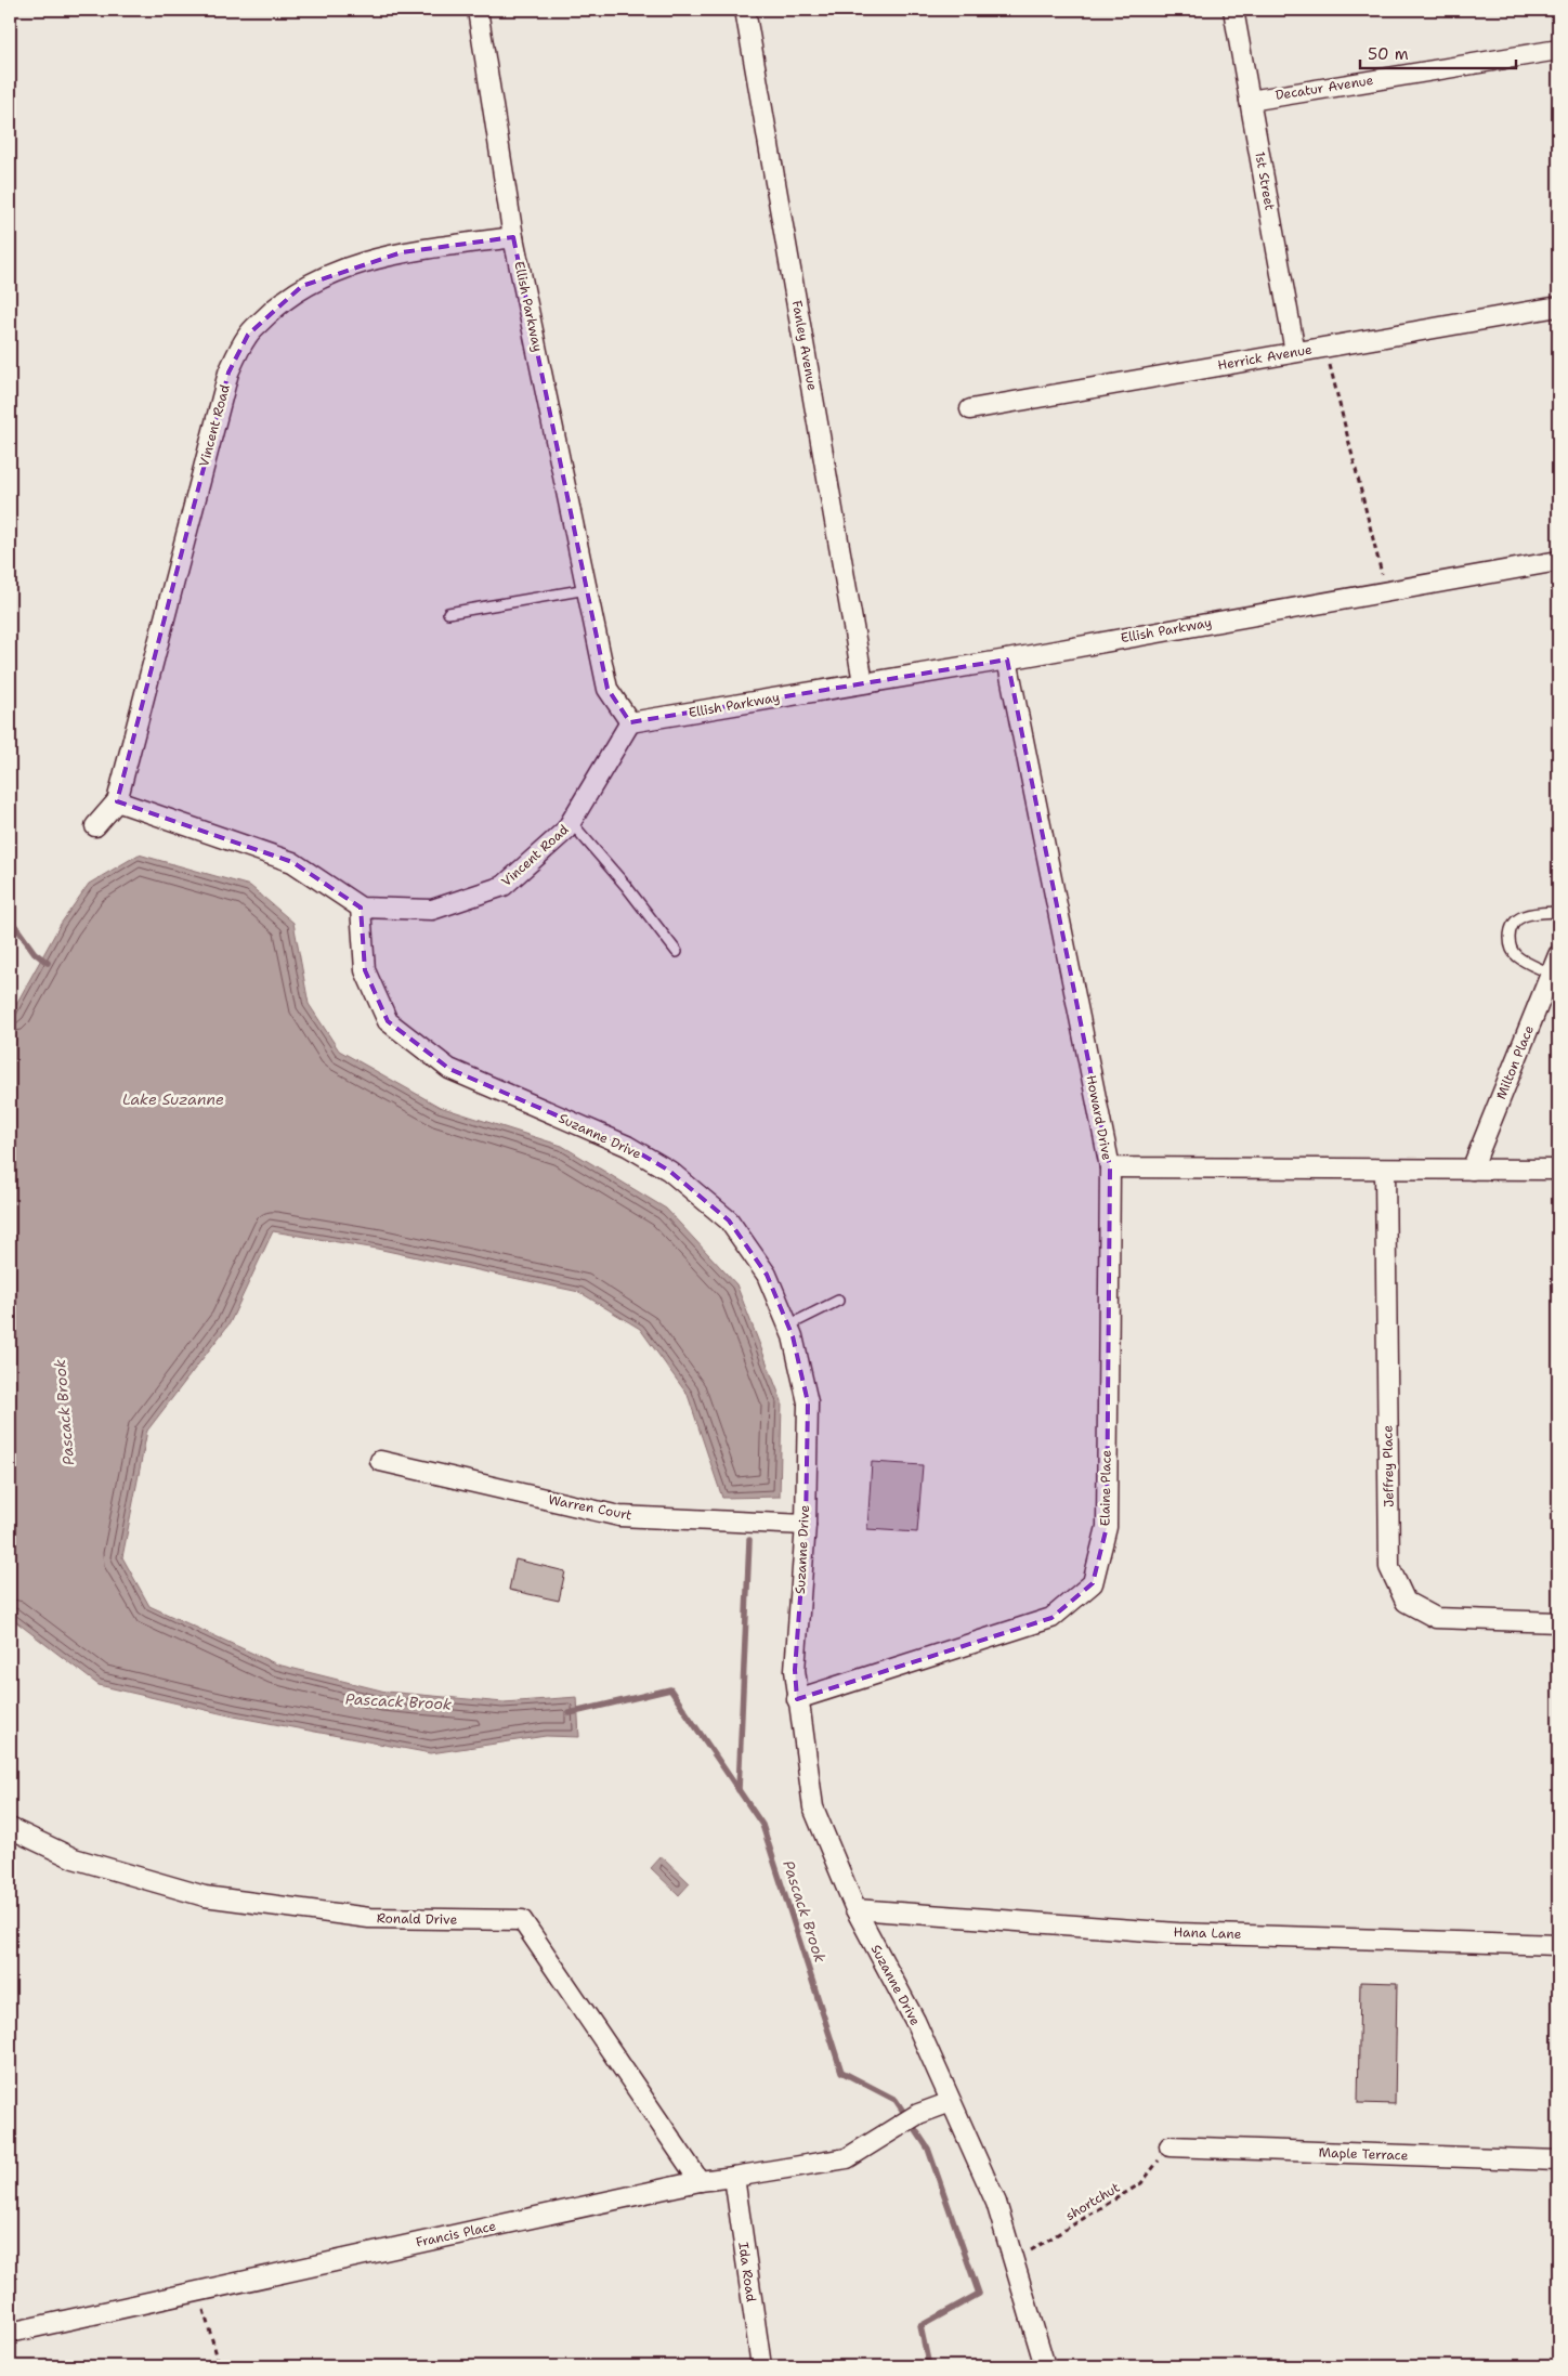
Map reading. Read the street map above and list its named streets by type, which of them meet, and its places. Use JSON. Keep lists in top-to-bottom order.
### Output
{
  "streets": {
    "street": [
      "Decatur Avenue",
      "1st Street",
      "Ellish Parkway",
      "Fanley Avenue",
      "Herrick Avenue",
      "Vincent Road",
      "Milton Place",
      "Howard Drive",
      "Suzanne Drive",
      "Jeffrey Place",
      "Elaine Place",
      "Warren Court",
      "Ronald Drive",
      "Hana Lane",
      "Maple Terrace",
      "Francis Place",
      "Ida Road"
    ],
    "path": ["shortchut"]
  },
  "crossings": [
    ["Decatur Avenue", "1st Street"],
    ["1st Street", "Herrick Avenue"],
    ["Ellish Parkway", "Fanley Avenue"],
    ["Ellish Parkway", "Vincent Road"],
    ["Ellish Parkway", "Howard Drive"],
    ["Vincent Road", "Suzanne Drive"],
    ["Milton Place", "Howard Drive"],
    ["Howard Drive", "Jeffrey Place"],
    ["Howard Drive", "Elaine Place"],
    ["Suzanne Drive", "Elaine Place"],
    ["Suzanne Drive", "Warren Court"],
    ["Suzanne Drive", "Hana Lane"],
    ["Suzanne Drive", "shortchut"],
    ["Suzanne Drive", "Francis Place"],
    ["Ronald Drive", "Francis Place"],
    ["Maple Terrace", "shortchut"],
    ["Francis Place", "Ida Road"]
  ],
  "water": ["Lake Suzanne", "Pascack Brook"],
  "scale_bar": "50 m"
}
